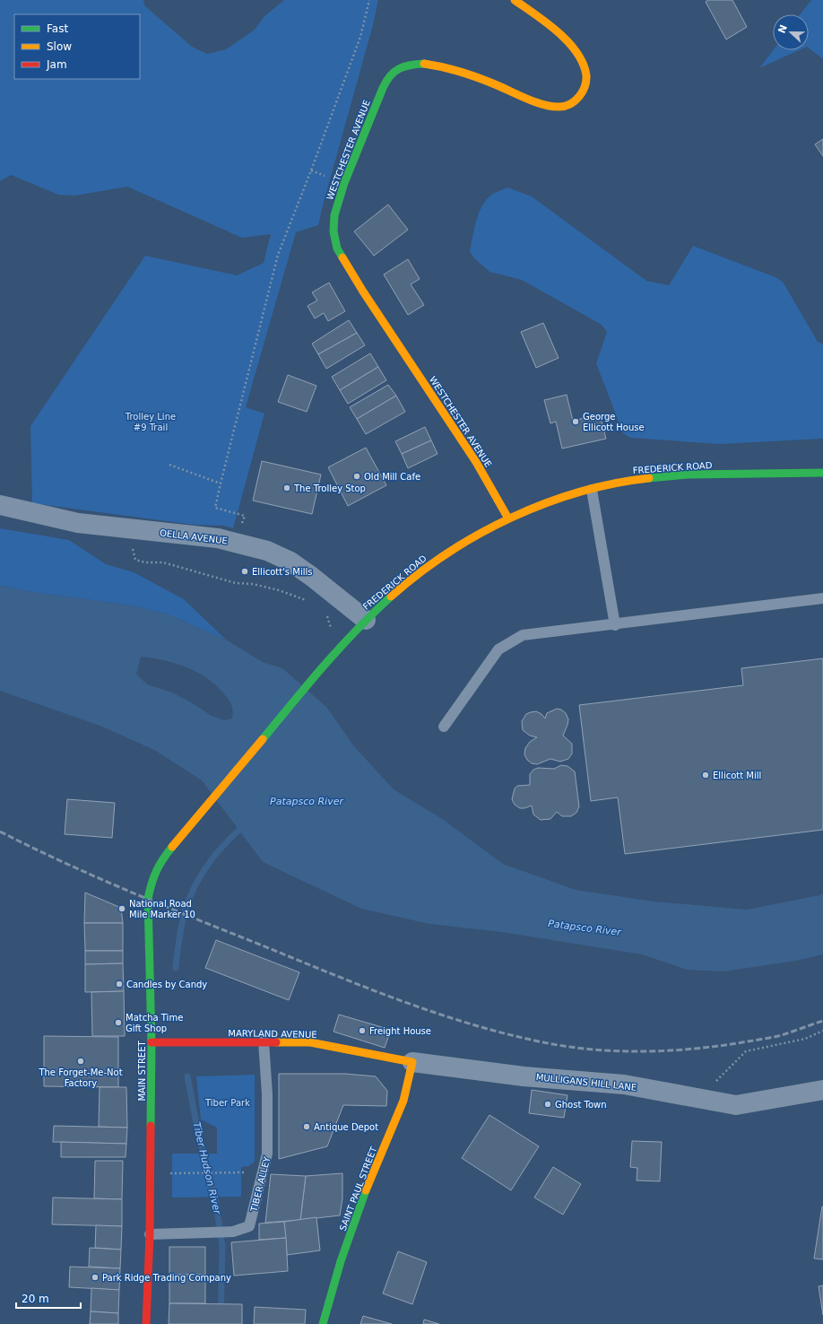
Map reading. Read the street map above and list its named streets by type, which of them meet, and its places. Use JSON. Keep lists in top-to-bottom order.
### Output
{
  "streets": {
    "street": [
      "WESTCHESTER AVENUE",
      "FREDERICK ROAD",
      "OELLA AVENUE",
      "MARYLAND AVENUE",
      "MAIN STREET",
      "MULLIGANS HILL LANE",
      "SAINT PAUL STREET"
    ],
    "lane": ["TIBER ALLEY"]
  },
  "crossings": [
    ["WESTCHESTER AVENUE", "FREDERICK ROAD"],
    ["FREDERICK ROAD", "OELLA AVENUE"],
    ["FREDERICK ROAD", "MAIN STREET"],
    ["MARYLAND AVENUE", "MAIN STREET"],
    ["MARYLAND AVENUE", "MULLIGANS HILL LANE"],
    ["MARYLAND AVENUE", "TIBER ALLEY"],
    ["MARYLAND AVENUE", "SAINT PAUL STREET"],
    ["MAIN STREET", "TIBER ALLEY"],
    ["MULLIGANS HILL LANE", "SAINT PAUL STREET"]
  ],
  "water": ["Patapsco River", "Tiber Hudson River"],
  "parks": ["Trolley Line #9 Trail", "Tiber Park"],
  "places": [
    "George Ellicott House",
    "Old Mill Cafe",
    "The Trolley Stop",
    "Ellicott's Mills",
    "Ellicott Mill",
    "National Road Mile Marker 10",
    "Candles by Candy",
    "Matcha Time Gift Shop",
    "Freight House",
    "The Forget-Me-Not Factory",
    "Ghost Town",
    "Antique Depot",
    "Park Ridge Trading Company"
  ],
  "legend": ["Fast", "Slow", "Jam"],
  "scale_bar": "20 m",
  "north": "left"
}
